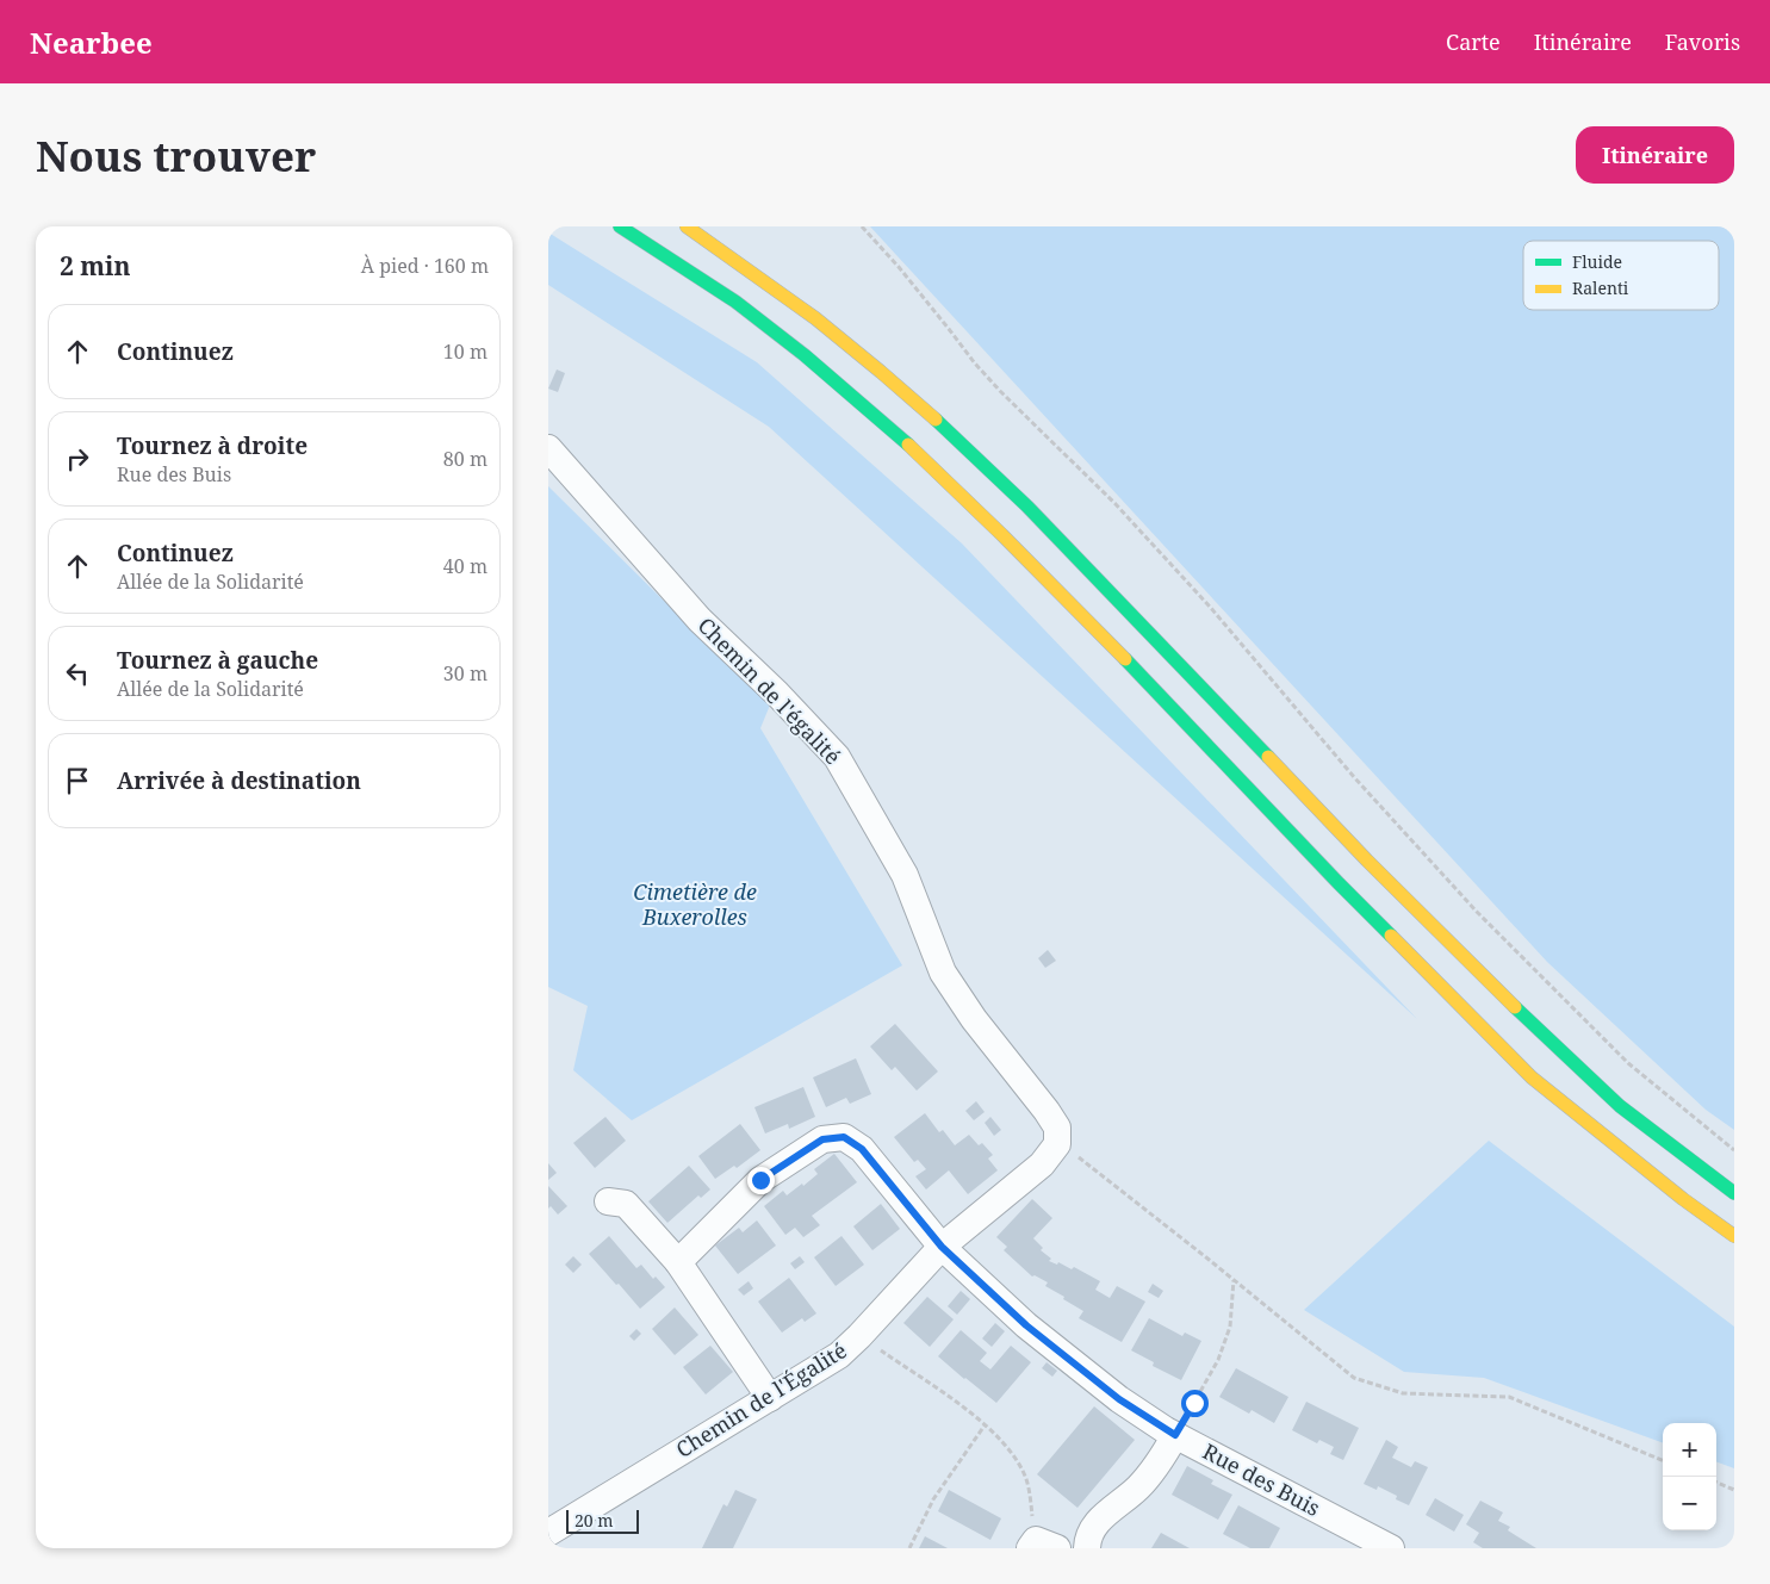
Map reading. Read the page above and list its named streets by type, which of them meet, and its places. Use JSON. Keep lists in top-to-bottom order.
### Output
{
  "streets": {
    "street": ["Chemin de l'égalité", "Chemin de l'Égalité", "Rue des Buis"]
  },
  "crossings": [
    ["Chemin de l'égalité", "Chemin de l'Égalité"],
    ["Chemin de l'Égalité", "Rue des Buis"]
  ],
  "parks": ["Cimetière de Buxerolles"],
  "legend": ["Fluide", "Ralenti"],
  "scale_bar": "20 m",
  "page": {
    "header": "Nearbee",
    "nav": ["Carte", "Itinéraire", "Favoris"],
    "buttons": "Itinéraire",
    "title": "Nous trouver",
    "heading": ["2 min", "À pied · 160 m"],
    "list": [
      ["Continuez", "10 m"],
      ["Tournez à droite", "Rue des Buis", "80 m"],
      ["Continuez", "Allée de la Solidarité", "40 m"],
      ["Tournez à gauche", "Allée de la Solidarité", "30 m"],
      "Arrivée à destination"
    ],
    "map_buttons": ["+", "−"],
    "scale": "20 m"
  }
}
